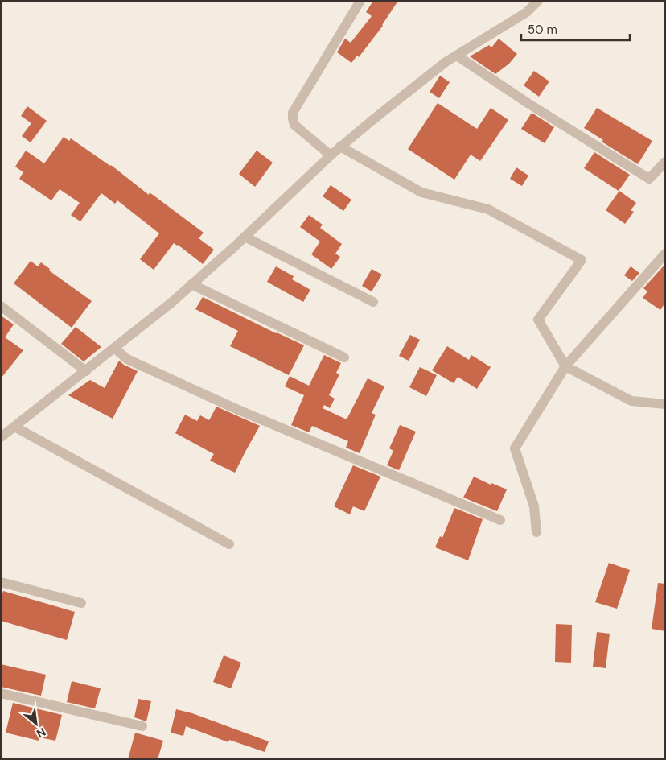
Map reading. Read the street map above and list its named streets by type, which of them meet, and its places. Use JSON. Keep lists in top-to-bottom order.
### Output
{
  "scale_bar": "50 m",
  "north": "bottom right"
}
